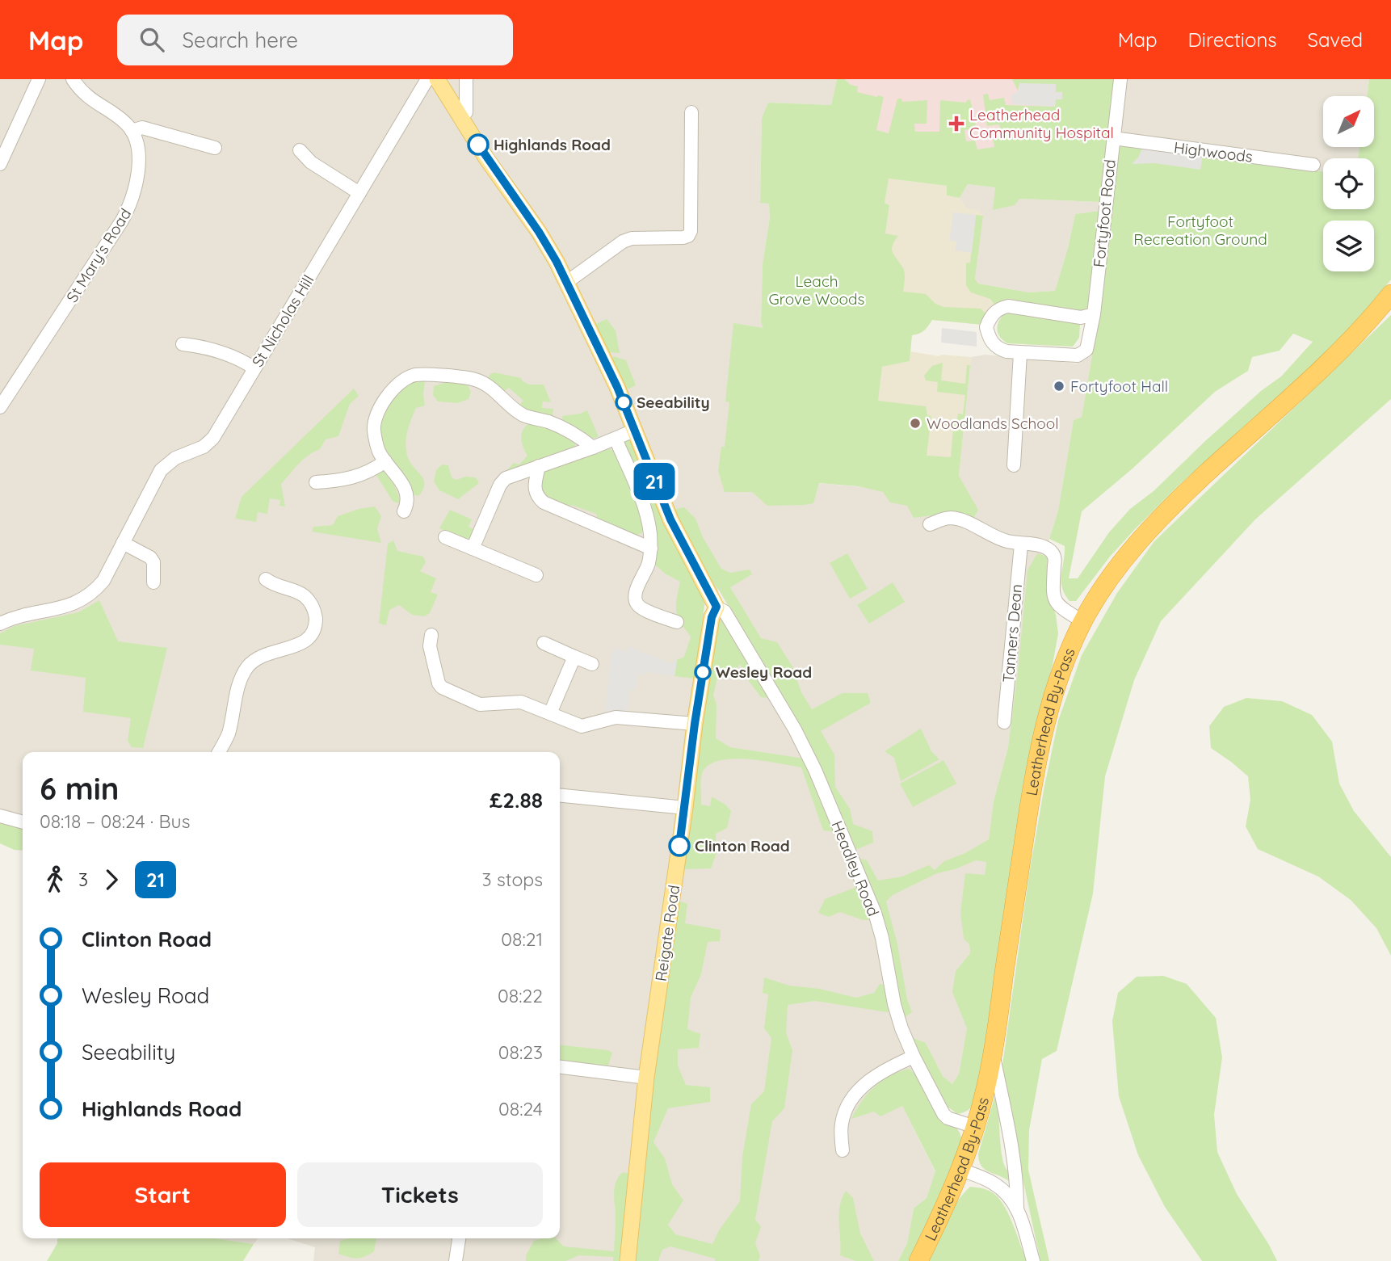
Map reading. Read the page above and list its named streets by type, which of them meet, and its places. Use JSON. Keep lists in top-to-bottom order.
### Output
{
  "streets": {
    "highway": ["Leatherhead By-Pass"],
    "main road": ["Reigate Road"],
    "street": [
      "Highwoods",
      "Fortyfoot Road",
      "St Mary's Road",
      "St Nicholas Hill",
      "Tanners Dean",
      "Headley Road"
    ]
  },
  "crossings": [
    ["Highwoods", "Fortyfoot Road"],
    ["Leatherhead By-Pass", "Headley Road"],
    ["Headley Road", "Reigate Road"]
  ],
  "parks": ["Fortyfoot Recreation Ground", "Leach Grove Woods"],
  "places": {
    "health": ["Leatherhead Community Hospital"],
    "other": [
      "Highlands Road",
      "Fortyfoot Hall",
      "Seeability",
      "Woodlands School",
      "Wesley Road",
      "Clinton Road"
    ]
  },
  "lines": ["bus line 21"],
  "north": "top right",
  "page": {
    "header": "Map",
    "search": "Search here",
    "nav": ["Map", "Directions", "Saved"],
    "on_map": "21",
    "heading": ["6 min", "08:18 – 08:24 · Bus", "£2.88"],
    "legs": ["3", "21", "3 stops"],
    "list": [
      {
        "name": "Clinton Road",
        "value": "08:21"
      },
      {
        "name": "Wesley Road",
        "value": "08:22"
      },
      {
        "name": "Seeability",
        "value": "08:23"
      },
      {
        "name": "Highlands Road",
        "value": "08:24"
      }
    ],
    "buttons": ["Start", "Tickets"]
  }
}
